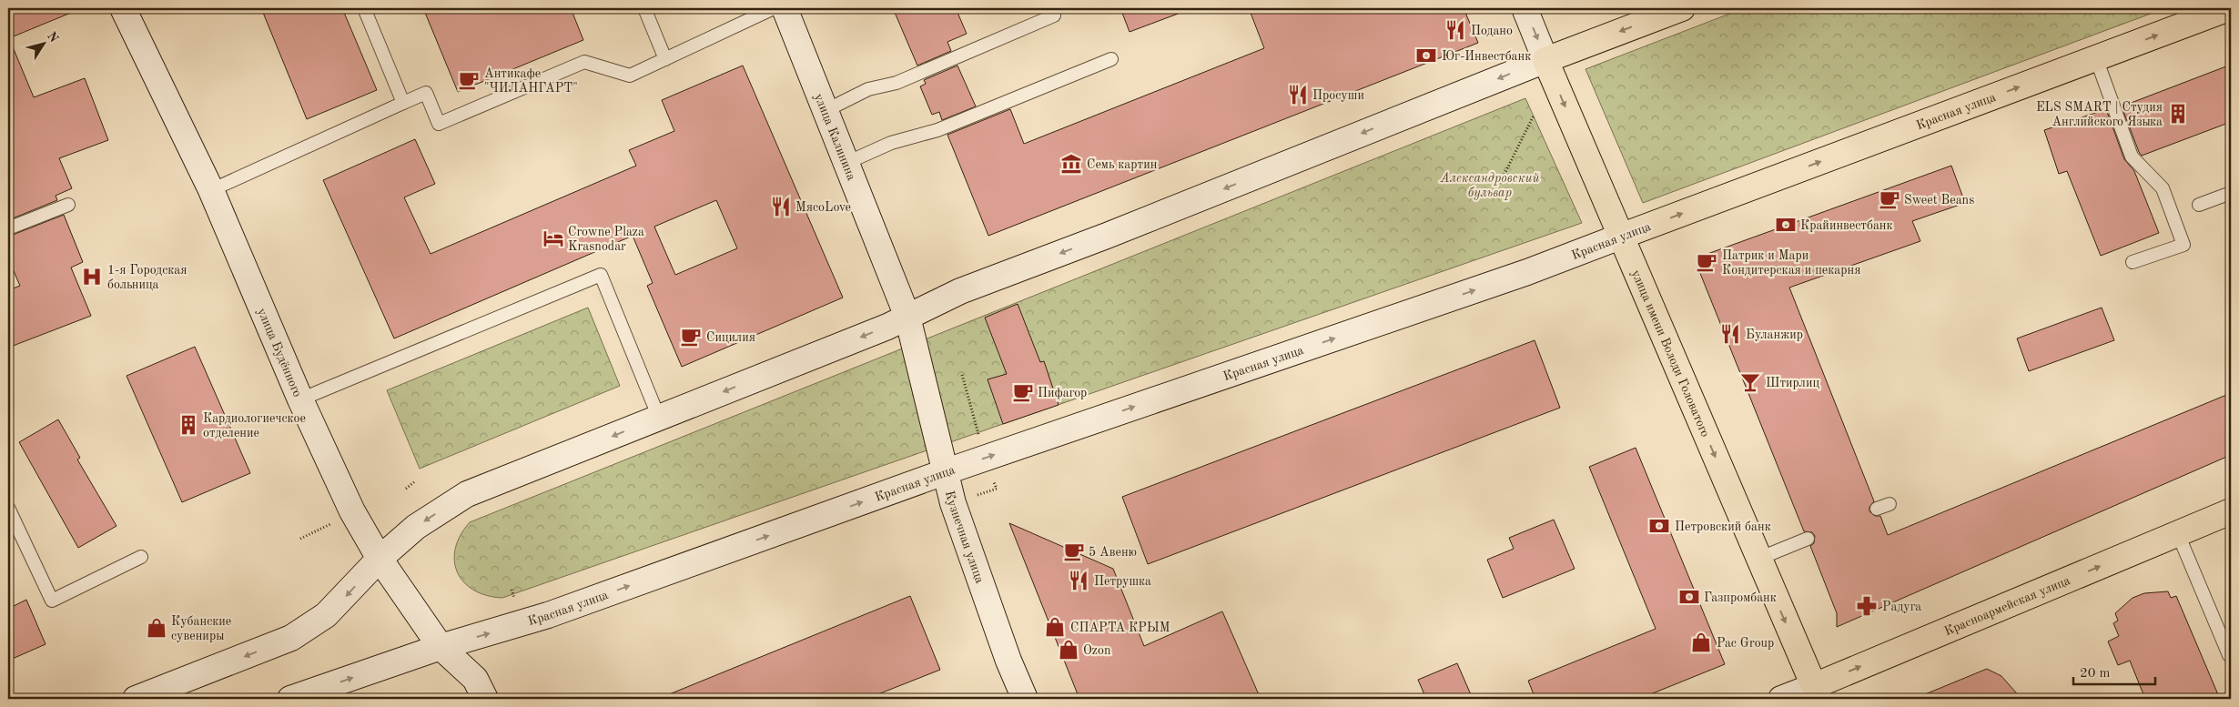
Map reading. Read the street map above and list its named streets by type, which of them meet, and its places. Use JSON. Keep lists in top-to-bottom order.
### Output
{
  "streets": {
    "main road": [
      "Красная улица",
      "улица Калинина",
      "улица Будённого",
      "улица имени Володи Головатого",
      "Кузнечная улица",
      "Красноармейская улица"
    ]
  },
  "crossings": [
    ["Красная улица", "улица Будённого"],
    ["Красная улица", "улица имени Володи Головатого"],
    ["Красная улица", "Кузнечная улица"],
    ["улица Калинина", "Кузнечная улица"],
    ["улица имени Володи Головатого", "Красноармейская улица"]
  ],
  "one_way": ["улица имени Володи Головатого", "Красноармейская улица"],
  "parks": ["Александровский бульвар"],
  "places": {
    "restaurant": [
      "Подано",
      "Просуши",
      "МясоLove",
      "Буланжир",
      "Петрушка"
    ],
    "bank": [
      "Юг-Инвестбанк",
      "Крайинвестбанк",
      "Петровский банк",
      "Газпромбанк"
    ],
    "cafe": [
      "Антикафе \"ЧИЛАНГАРТ\"",
      "Sweet Beans",
      "Патрик и Мари Кондитерская и пекарня",
      "Сицилия",
      "Пифагор",
      "5 Авеню"
    ],
    "building": ["ELS SMART | Студия Английского Языка", "Кардиологиечское отделение"],
    "museum": ["Семь картин"],
    "hotel": ["Crowne Plaza Krasnodar"],
    "hospital": ["1-я Городская больница"],
    "bar": ["Штирлиц"],
    "pharmacy": ["Радуга"],
    "shop": [
      "СПАРТА КРЫМ",
      "Кубанские сувениры",
      "Pac Group",
      "Ozon"
    ]
  },
  "scale_bar": "20 m",
  "north": "top right"
}
